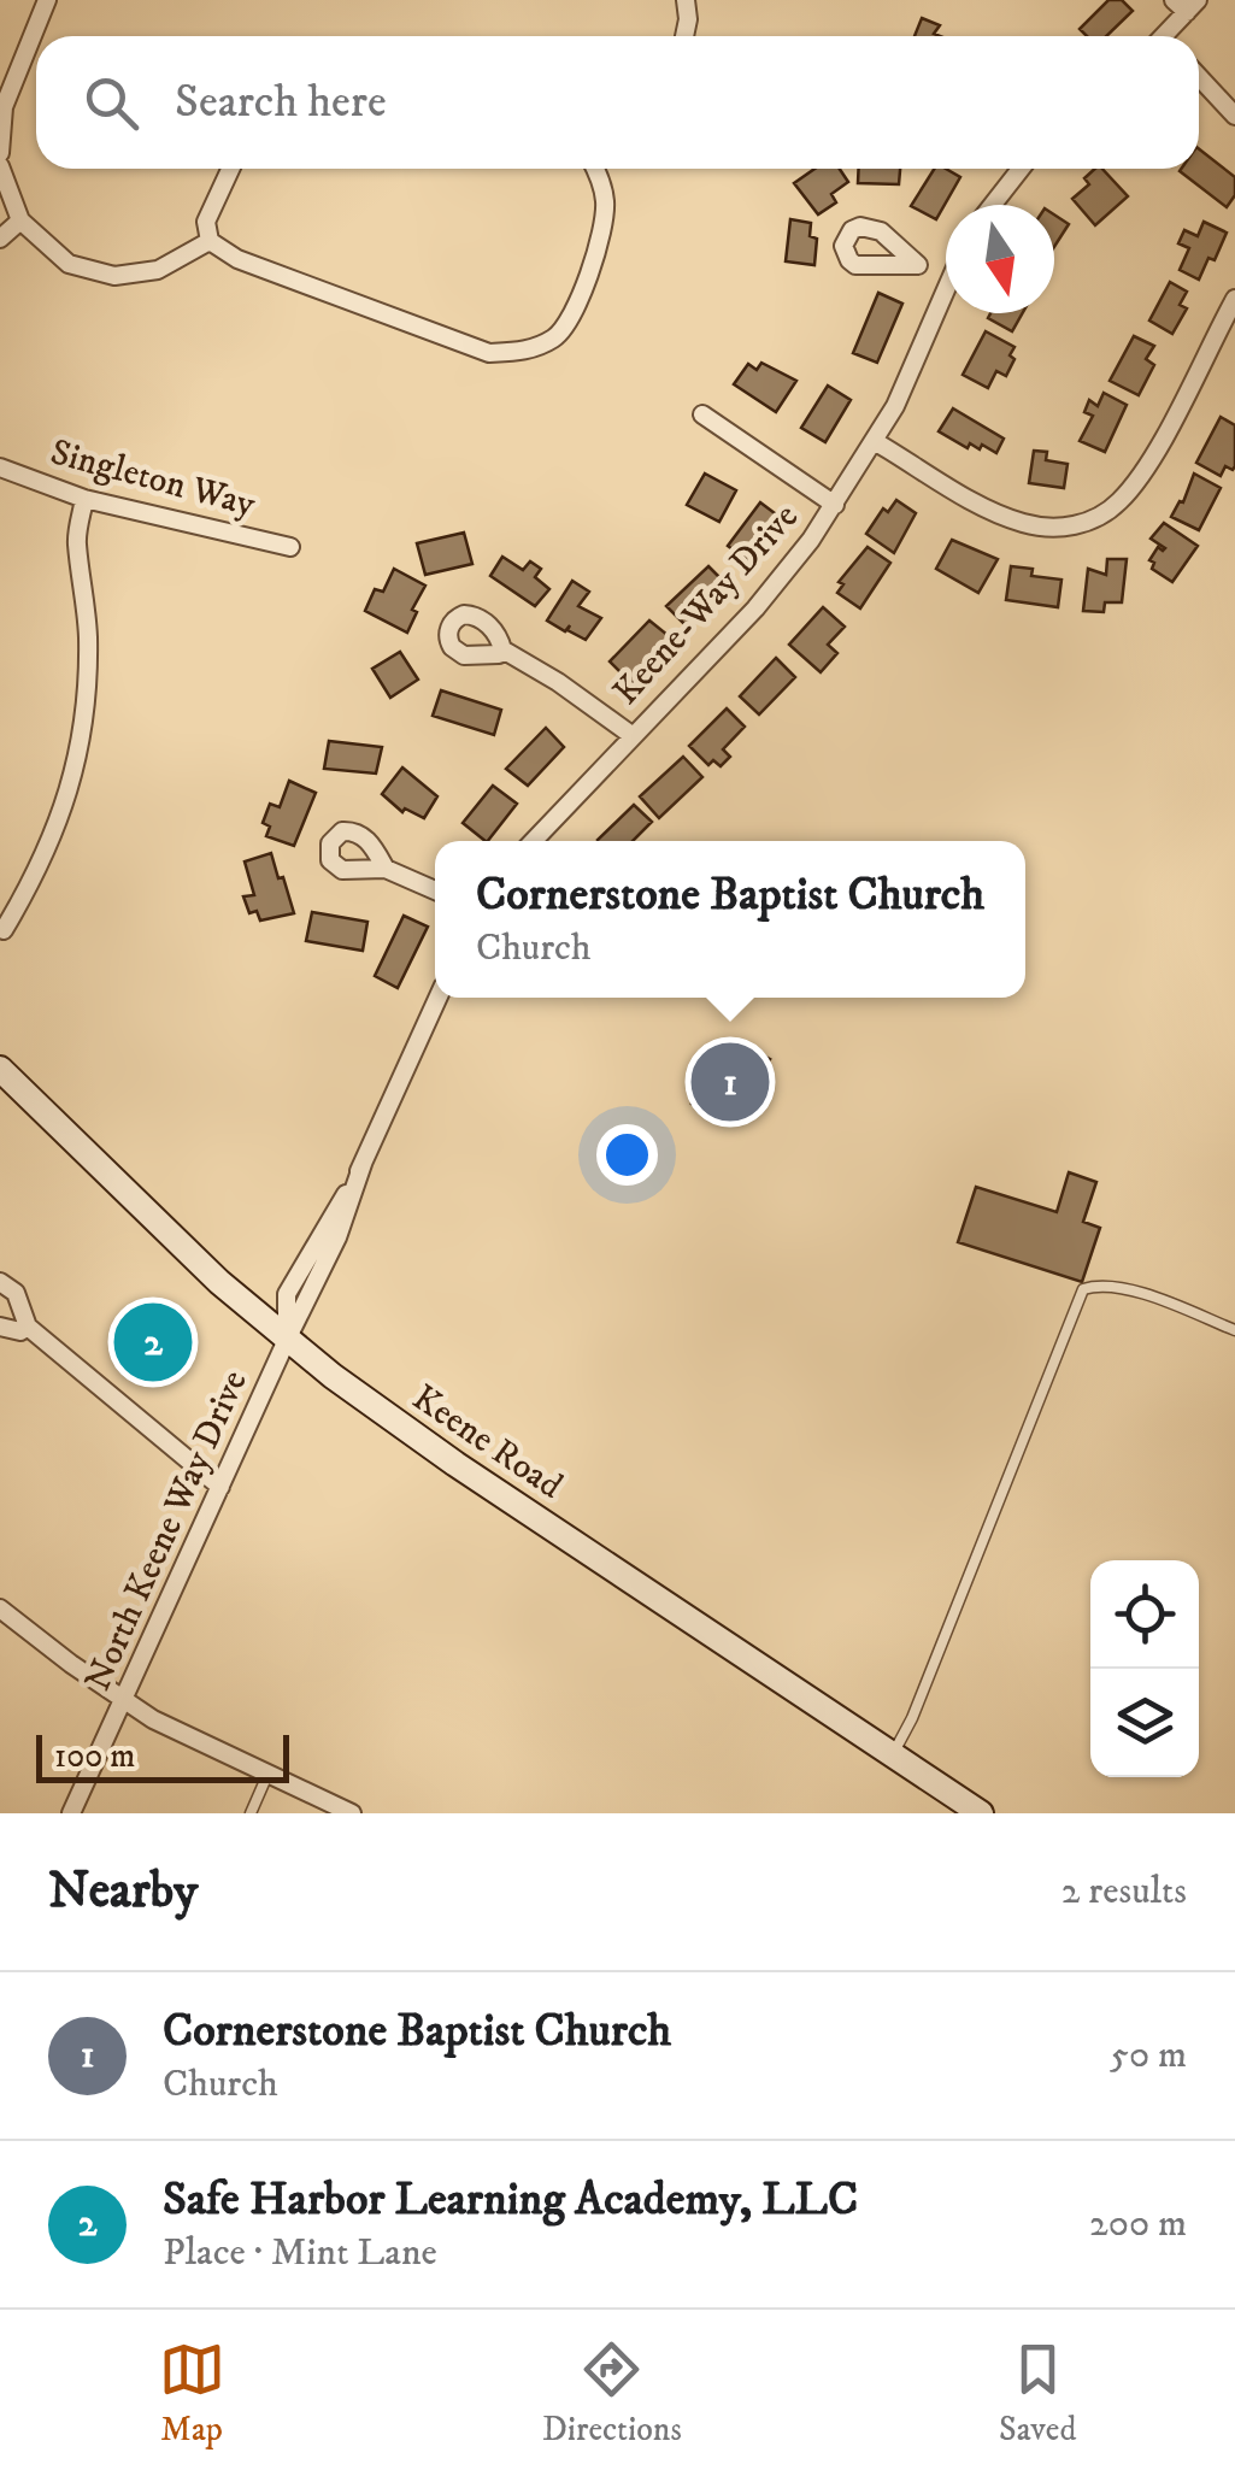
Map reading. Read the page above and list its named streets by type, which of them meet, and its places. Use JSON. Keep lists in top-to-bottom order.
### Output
{
  "streets": {
    "main road": ["Keene Road"],
    "street": ["Singleton Way", "Keene-Way Drive", "North Keene Way Drive"]
  },
  "crossings": [
    ["Keene Road", "North Keene Way Drive"]
  ],
  "scale_bar": "100 m",
  "north": "bottom",
  "page": {
    "search": "Search here",
    "popup": ["Cornerstone Baptist Church", "Church"],
    "pins": ["1", "2"],
    "scale": "100 m",
    "heading": ["Nearby", "2 results"],
    "list": [
      {
        "mark": "1",
        "name": "Cornerstone Baptist Church",
        "note": "Church",
        "value": "50 m"
      },
      {
        "mark": "2",
        "name": "Safe Harbor Learning Academy, LLC",
        "note": "Place · Mint Lane",
        "value": "200 m"
      }
    ],
    "nav": ["Map", "Directions", "Saved"]
  }
}
